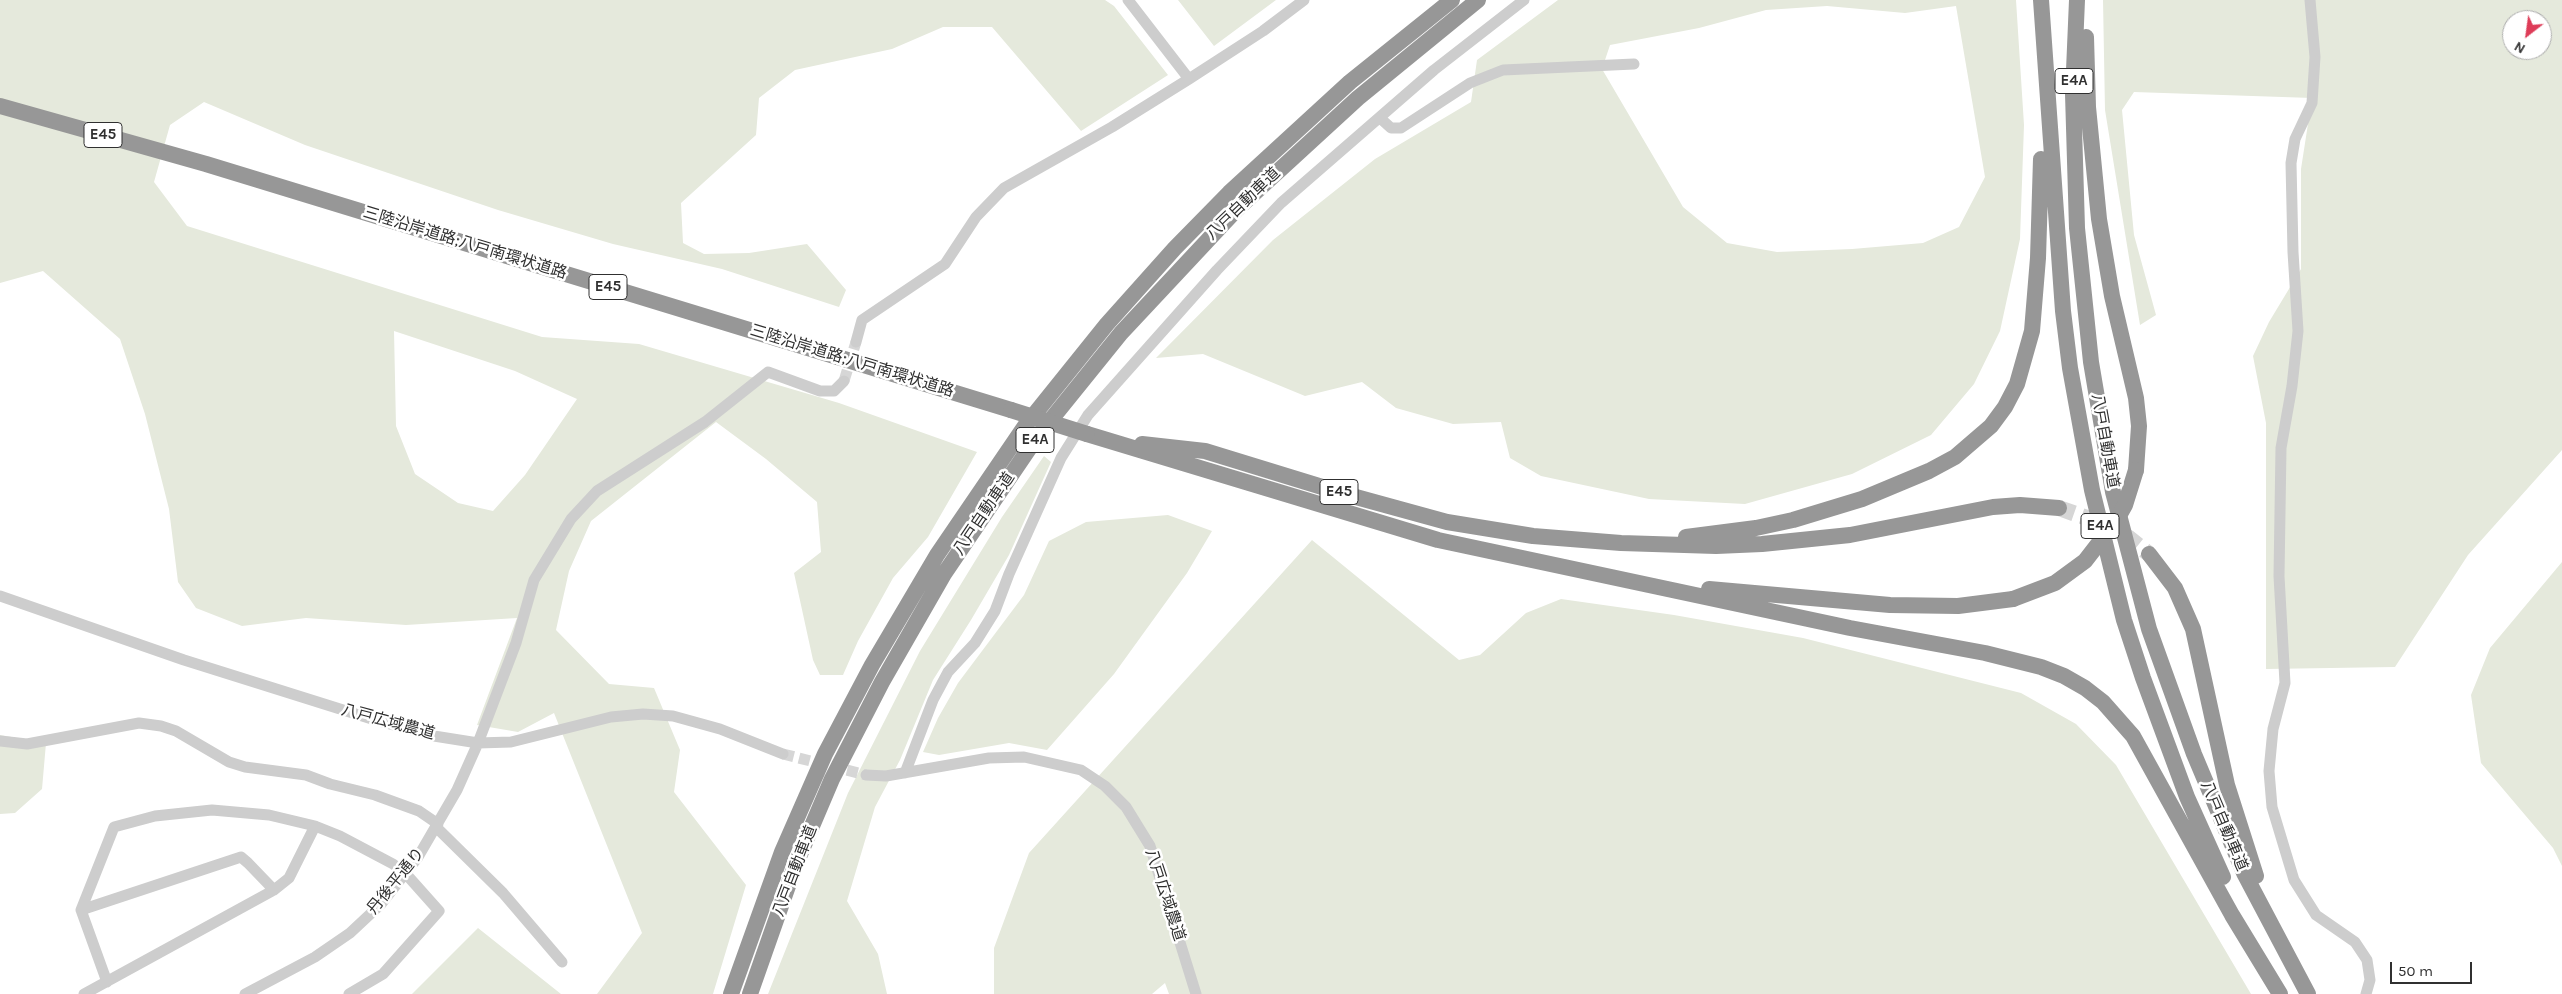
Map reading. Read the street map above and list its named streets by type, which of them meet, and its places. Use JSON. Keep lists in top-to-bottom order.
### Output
{
  "streets": {
    "highway": [
      "E4A",
      "E45",
      "八戸自動車道",
      "三陸沿岸道路;八戸南環状道路"
    ],
    "street": ["八戸広域農道", "丹後平通り"]
  },
  "crossings": [
    ["八戸広域農道", "丹後平通り"]
  ],
  "scale_bar": "50 m",
  "north": "bottom left"
}
